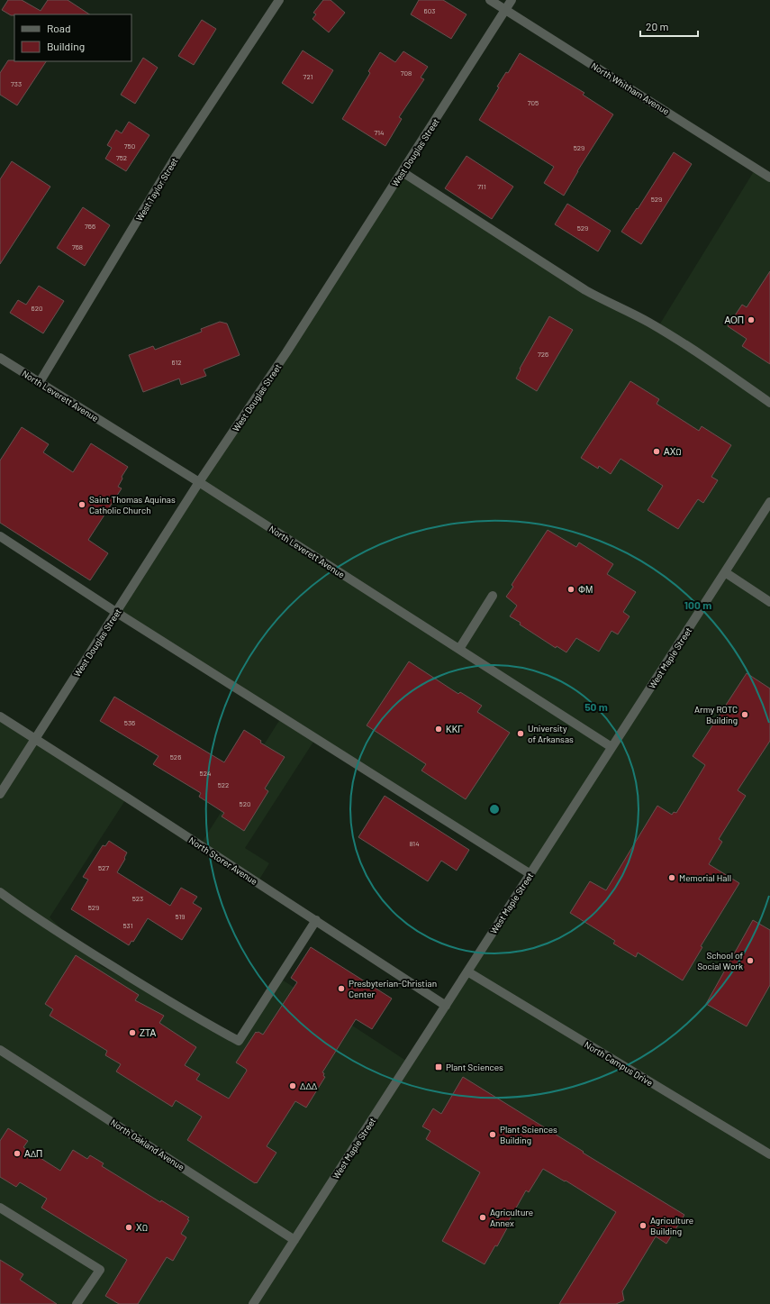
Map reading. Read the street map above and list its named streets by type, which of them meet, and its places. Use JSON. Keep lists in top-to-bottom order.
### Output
{
  "streets": {
    "street": [
      "North Whitham Avenue",
      "West Douglas Street",
      "West Taylor Street",
      "North Leverett Avenue",
      "West Maple Street",
      "North Storer Avenue",
      "North Campus Drive",
      "North Oakland Avenue"
    ]
  },
  "crossings": [
    ["North Whitham Avenue", "West Douglas Street"],
    ["West Douglas Street", "North Leverett Avenue"],
    ["West Douglas Street", "North Storer Avenue"],
    ["West Taylor Street", "North Leverett Avenue"],
    ["North Leverett Avenue", "West Maple Street"],
    ["West Maple Street", "North Storer Avenue"],
    ["West Maple Street", "North Campus Drive"],
    ["West Maple Street", "North Oakland Avenue"]
  ],
  "places": {
    "other": [
      "ΑΟΠ",
      "ΑΧΩ",
      "Saint Thomas Aquinas Catholic Church",
      "ΦΜ",
      "Army ROTC Building",
      "ΚΚΓ",
      "University of Arkansas",
      "Memorial Hall",
      "School of Social Work",
      "Presbyterian-Christian Center",
      "ΖΤΑ",
      "ΔΔΔ",
      "Plant Sciences Building",
      "ΑΔΠ",
      "Agriculture Annex",
      "Agriculture Building",
      "ΧΩ"
    ],
    "transit": ["Plant Sciences"]
  },
  "house_numbers": [
    "603",
    "708",
    "721",
    "733",
    "705",
    "714",
    "750",
    "529",
    "752",
    "711",
    "529",
    "766",
    "529",
    "768",
    "620",
    "726",
    "612",
    "536",
    "526",
    "524",
    "522",
    "520",
    "814",
    "527",
    "523",
    "529",
    "519",
    "531"
  ],
  "legend": ["Road", "Building"],
  "scale_bar": "20 m",
  "rings": ["100 m", "50 m"]
}
